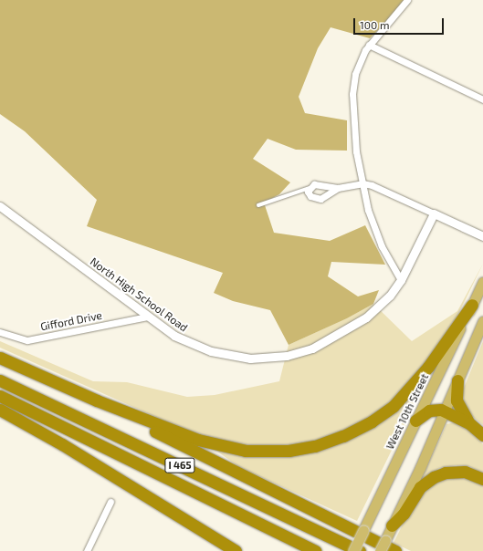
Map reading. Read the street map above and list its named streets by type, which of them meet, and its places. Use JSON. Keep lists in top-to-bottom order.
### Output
{
  "streets": {
    "highway": ["I 465"],
    "main road": ["West 10th Street"],
    "street": ["North High School Road", "Gifford Drive"]
  },
  "crossings": [
    ["North High School Road", "Gifford Drive"]
  ],
  "scale_bar": "100 m"
}
